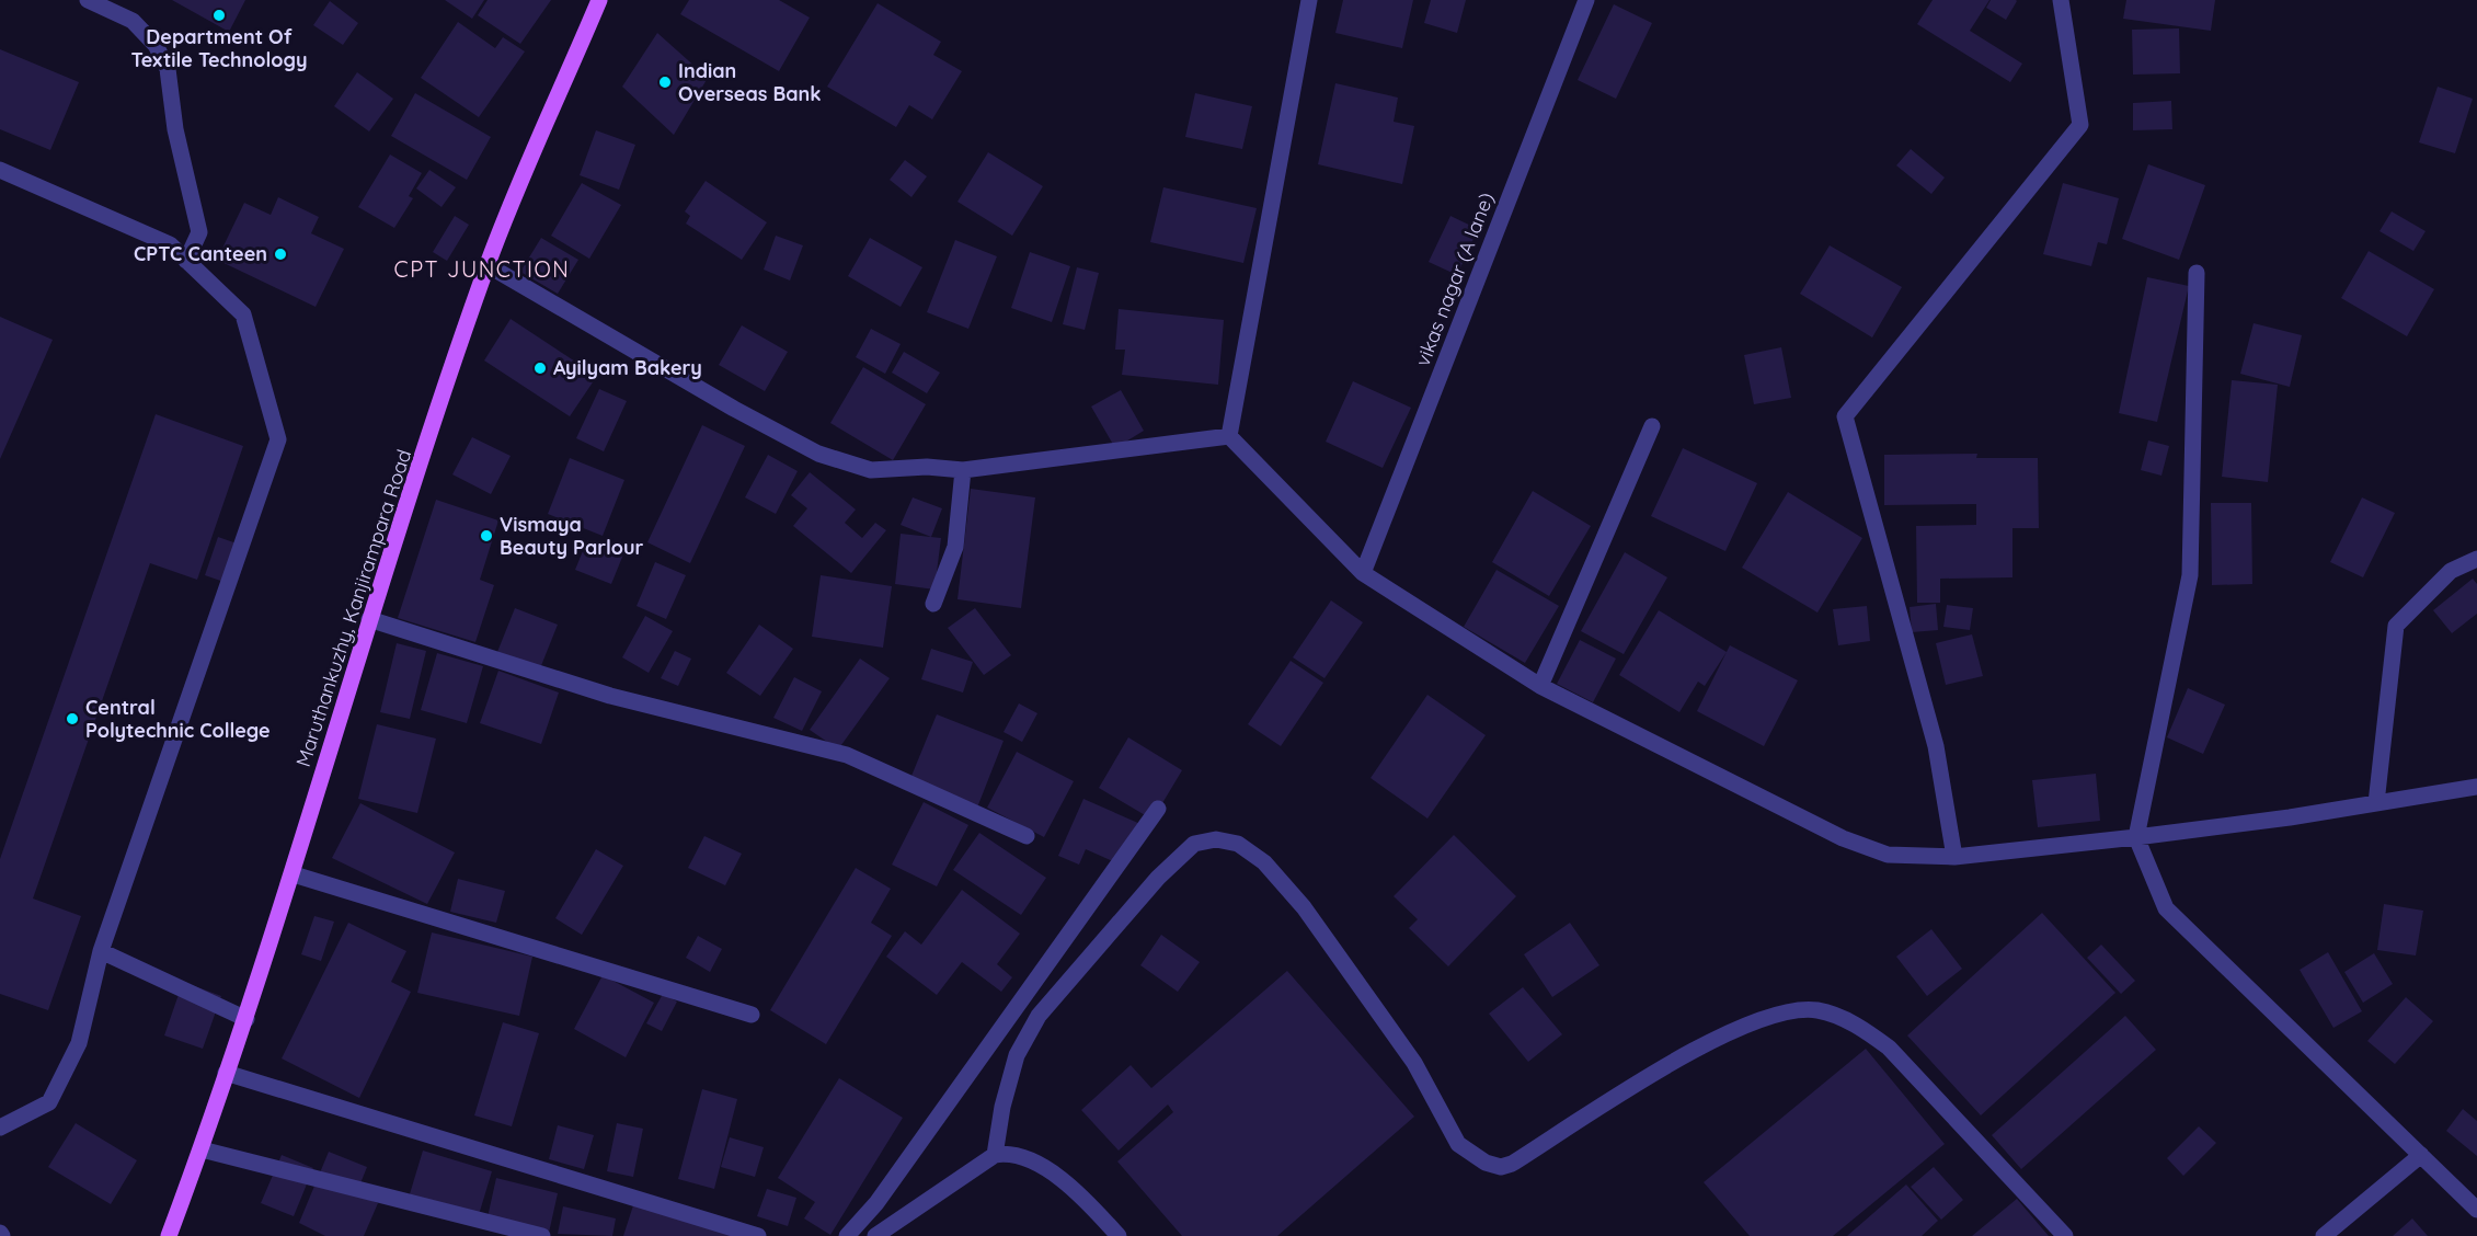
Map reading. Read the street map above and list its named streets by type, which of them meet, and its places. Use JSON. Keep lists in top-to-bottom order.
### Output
{
  "streets": {
    "main road": ["Maruthankuzhy, Kanjirampara Road"],
    "street": ["vikas nagar (A lane)"]
  },
  "districts": ["CPT JUNCTION"],
  "places": [
    "Department Of Textile Technology",
    "Indian Overseas Bank",
    "CPTC Canteen",
    "Ayilyam Bakery",
    "Vismaya Beauty Parlour",
    "Central Polytechnic College"
  ]
}
